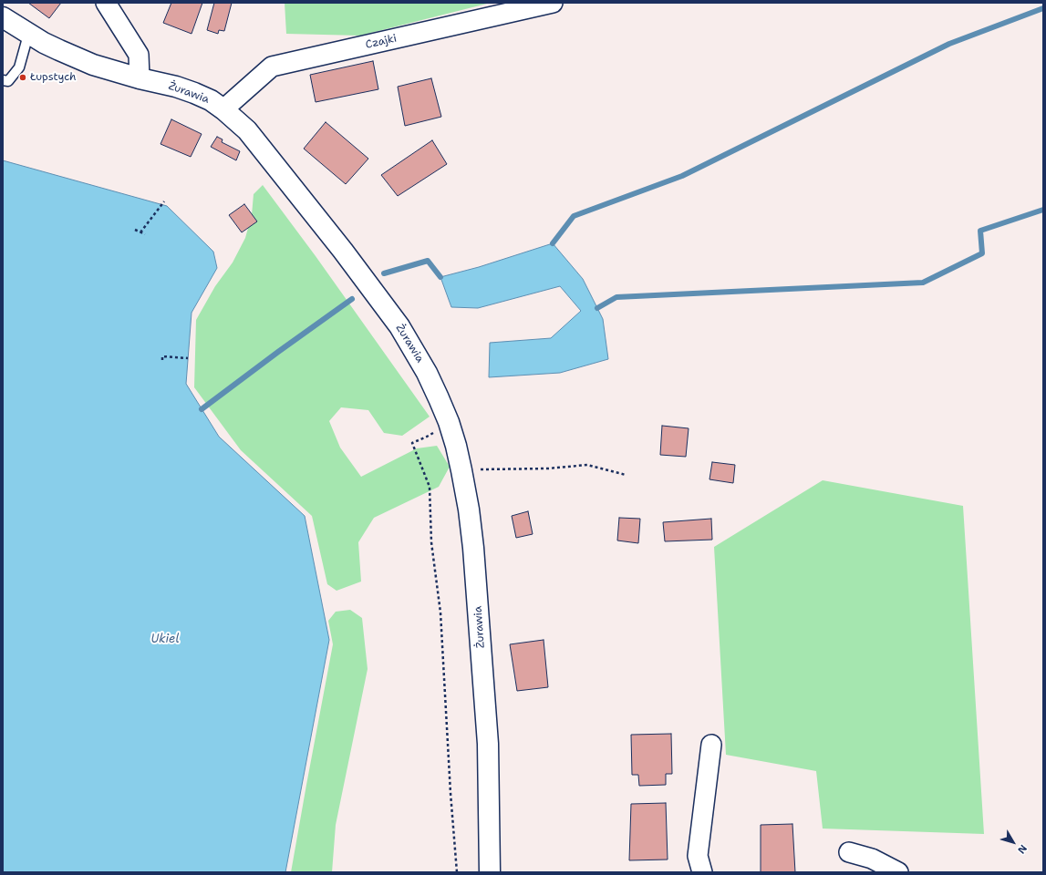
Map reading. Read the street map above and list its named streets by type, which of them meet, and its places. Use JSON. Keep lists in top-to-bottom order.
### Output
{
  "streets": {
    "street": ["Czajki", "Żurawia"]
  },
  "crossings": [
    ["Czajki", "Żurawia"]
  ],
  "water": ["Ukiel"],
  "places": ["Łupstych"],
  "north": "bottom right"
}
